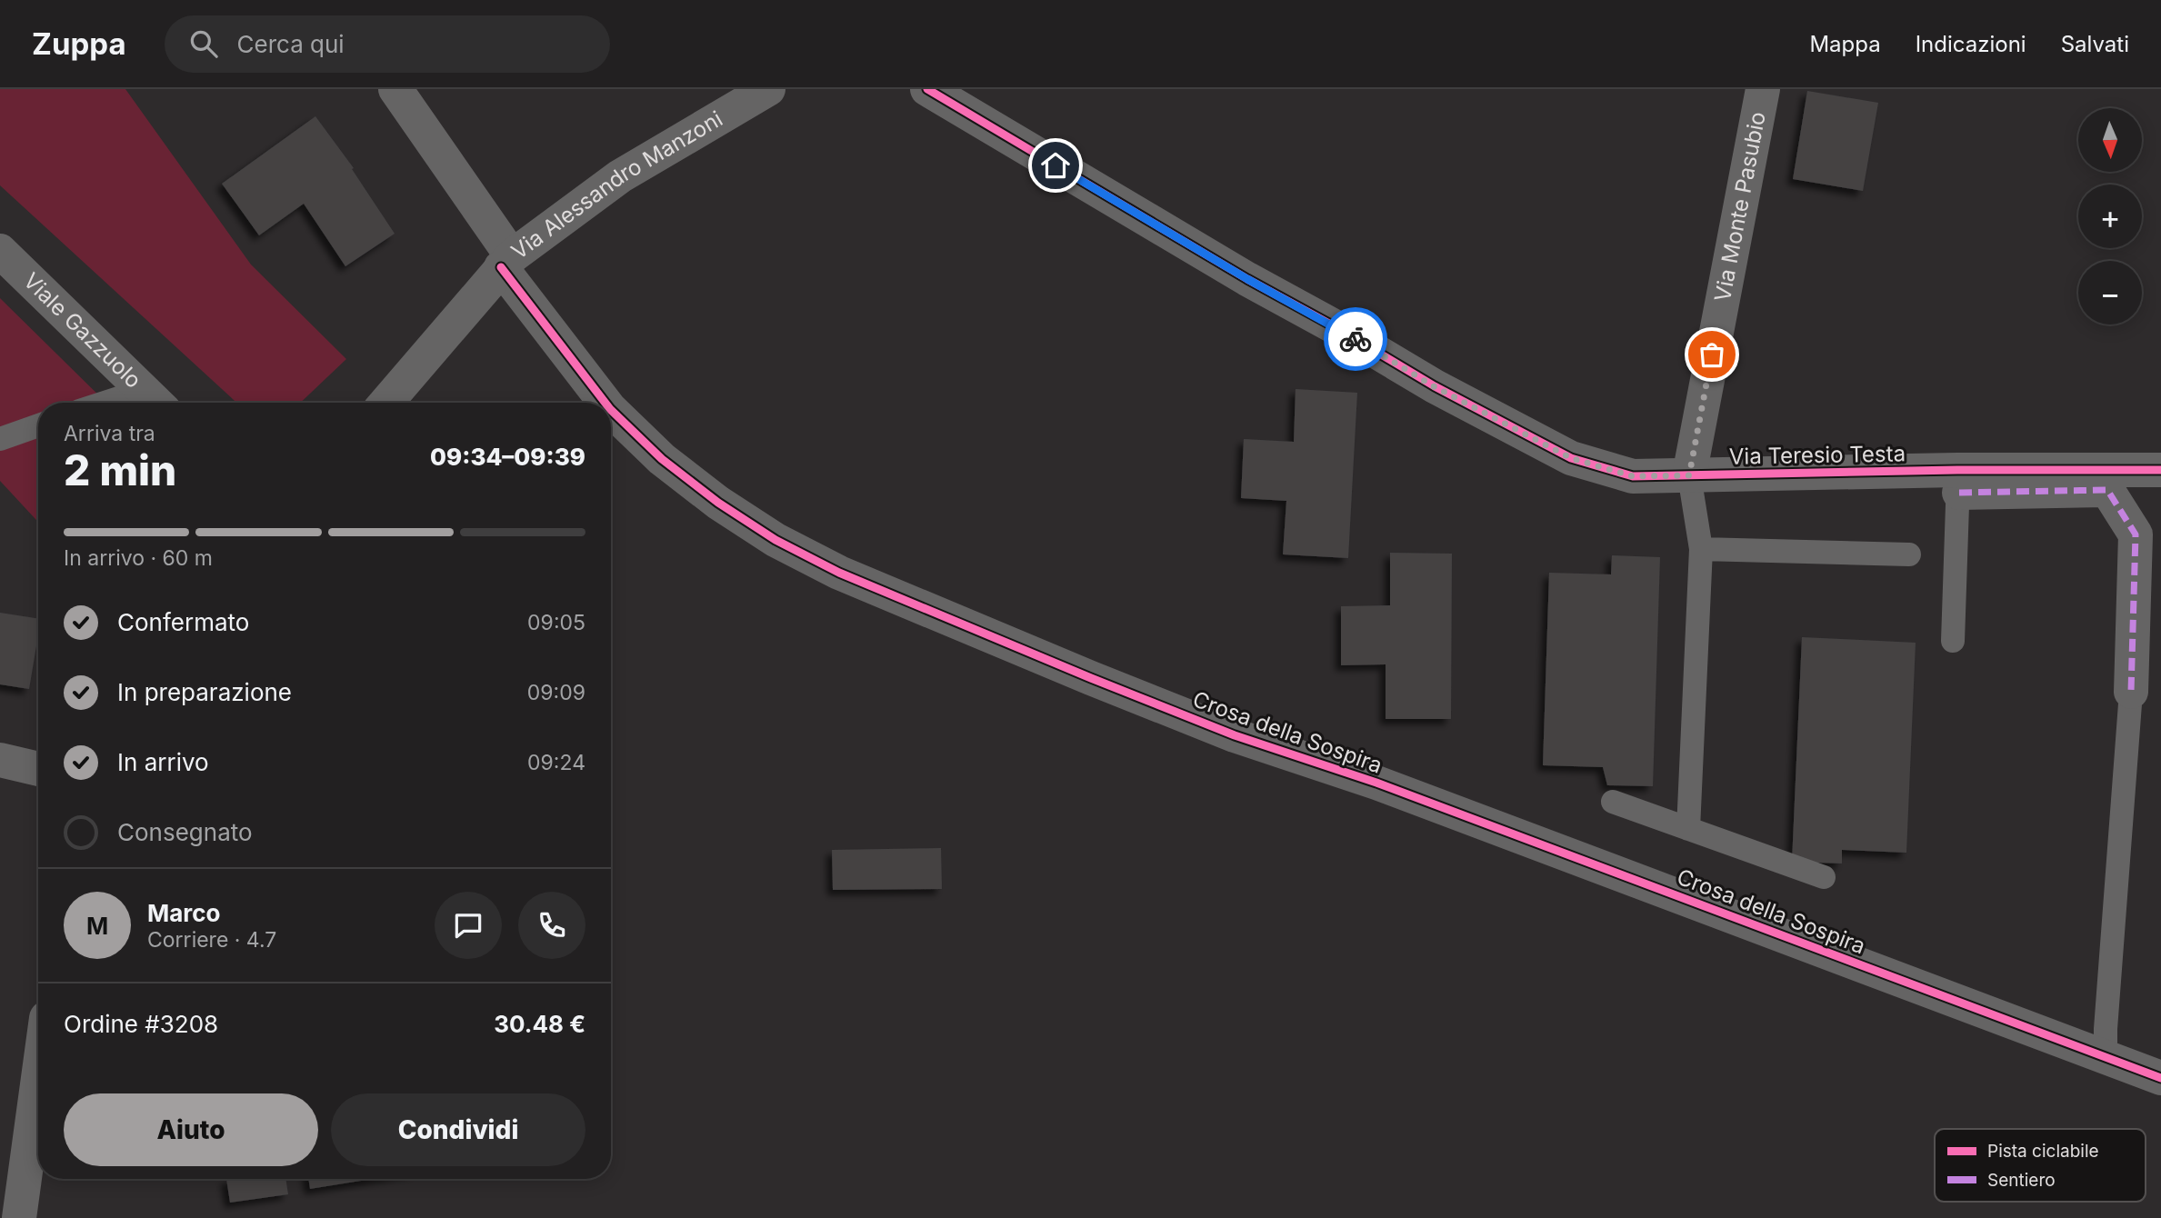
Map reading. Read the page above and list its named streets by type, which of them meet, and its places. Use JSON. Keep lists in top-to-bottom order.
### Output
{
  "streets": {
    "street": [
      "Via Alessandro Manzoni",
      "Via Monte Pasubio",
      "Viale Gazzuolo",
      "Via Teresio Testa",
      "Crosa della Sospira"
    ]
  },
  "crossings": [
    ["Via Alessandro Manzoni", "Crosa della Sospira"],
    ["Via Monte Pasubio", "Via Teresio Testa"]
  ],
  "legend": ["Pista ciclabile", "Sentiero"],
  "north": "bottom",
  "page": {
    "header": "Zuppa",
    "search": "Cerca qui",
    "nav": ["Mappa", "Indicazioni", "Salvati"],
    "map_buttons": ["+", "−"],
    "heading": ["2 min", "Arriva tra", "09:34–09:39"],
    "panel": [
      "Marco",
      "Corriere · 4.7",
      "Ordine #3208",
      "30.48 €"
    ],
    "bar": "In arrivo · 60 m",
    "list": [
      ["Confermato", "09:05"],
      ["In preparazione", "09:09"],
      ["In arrivo", "09:24"],
      "Consegnato"
    ],
    "round": "M",
    "buttons": ["Aiuto", "Condividi"]
  }
}
